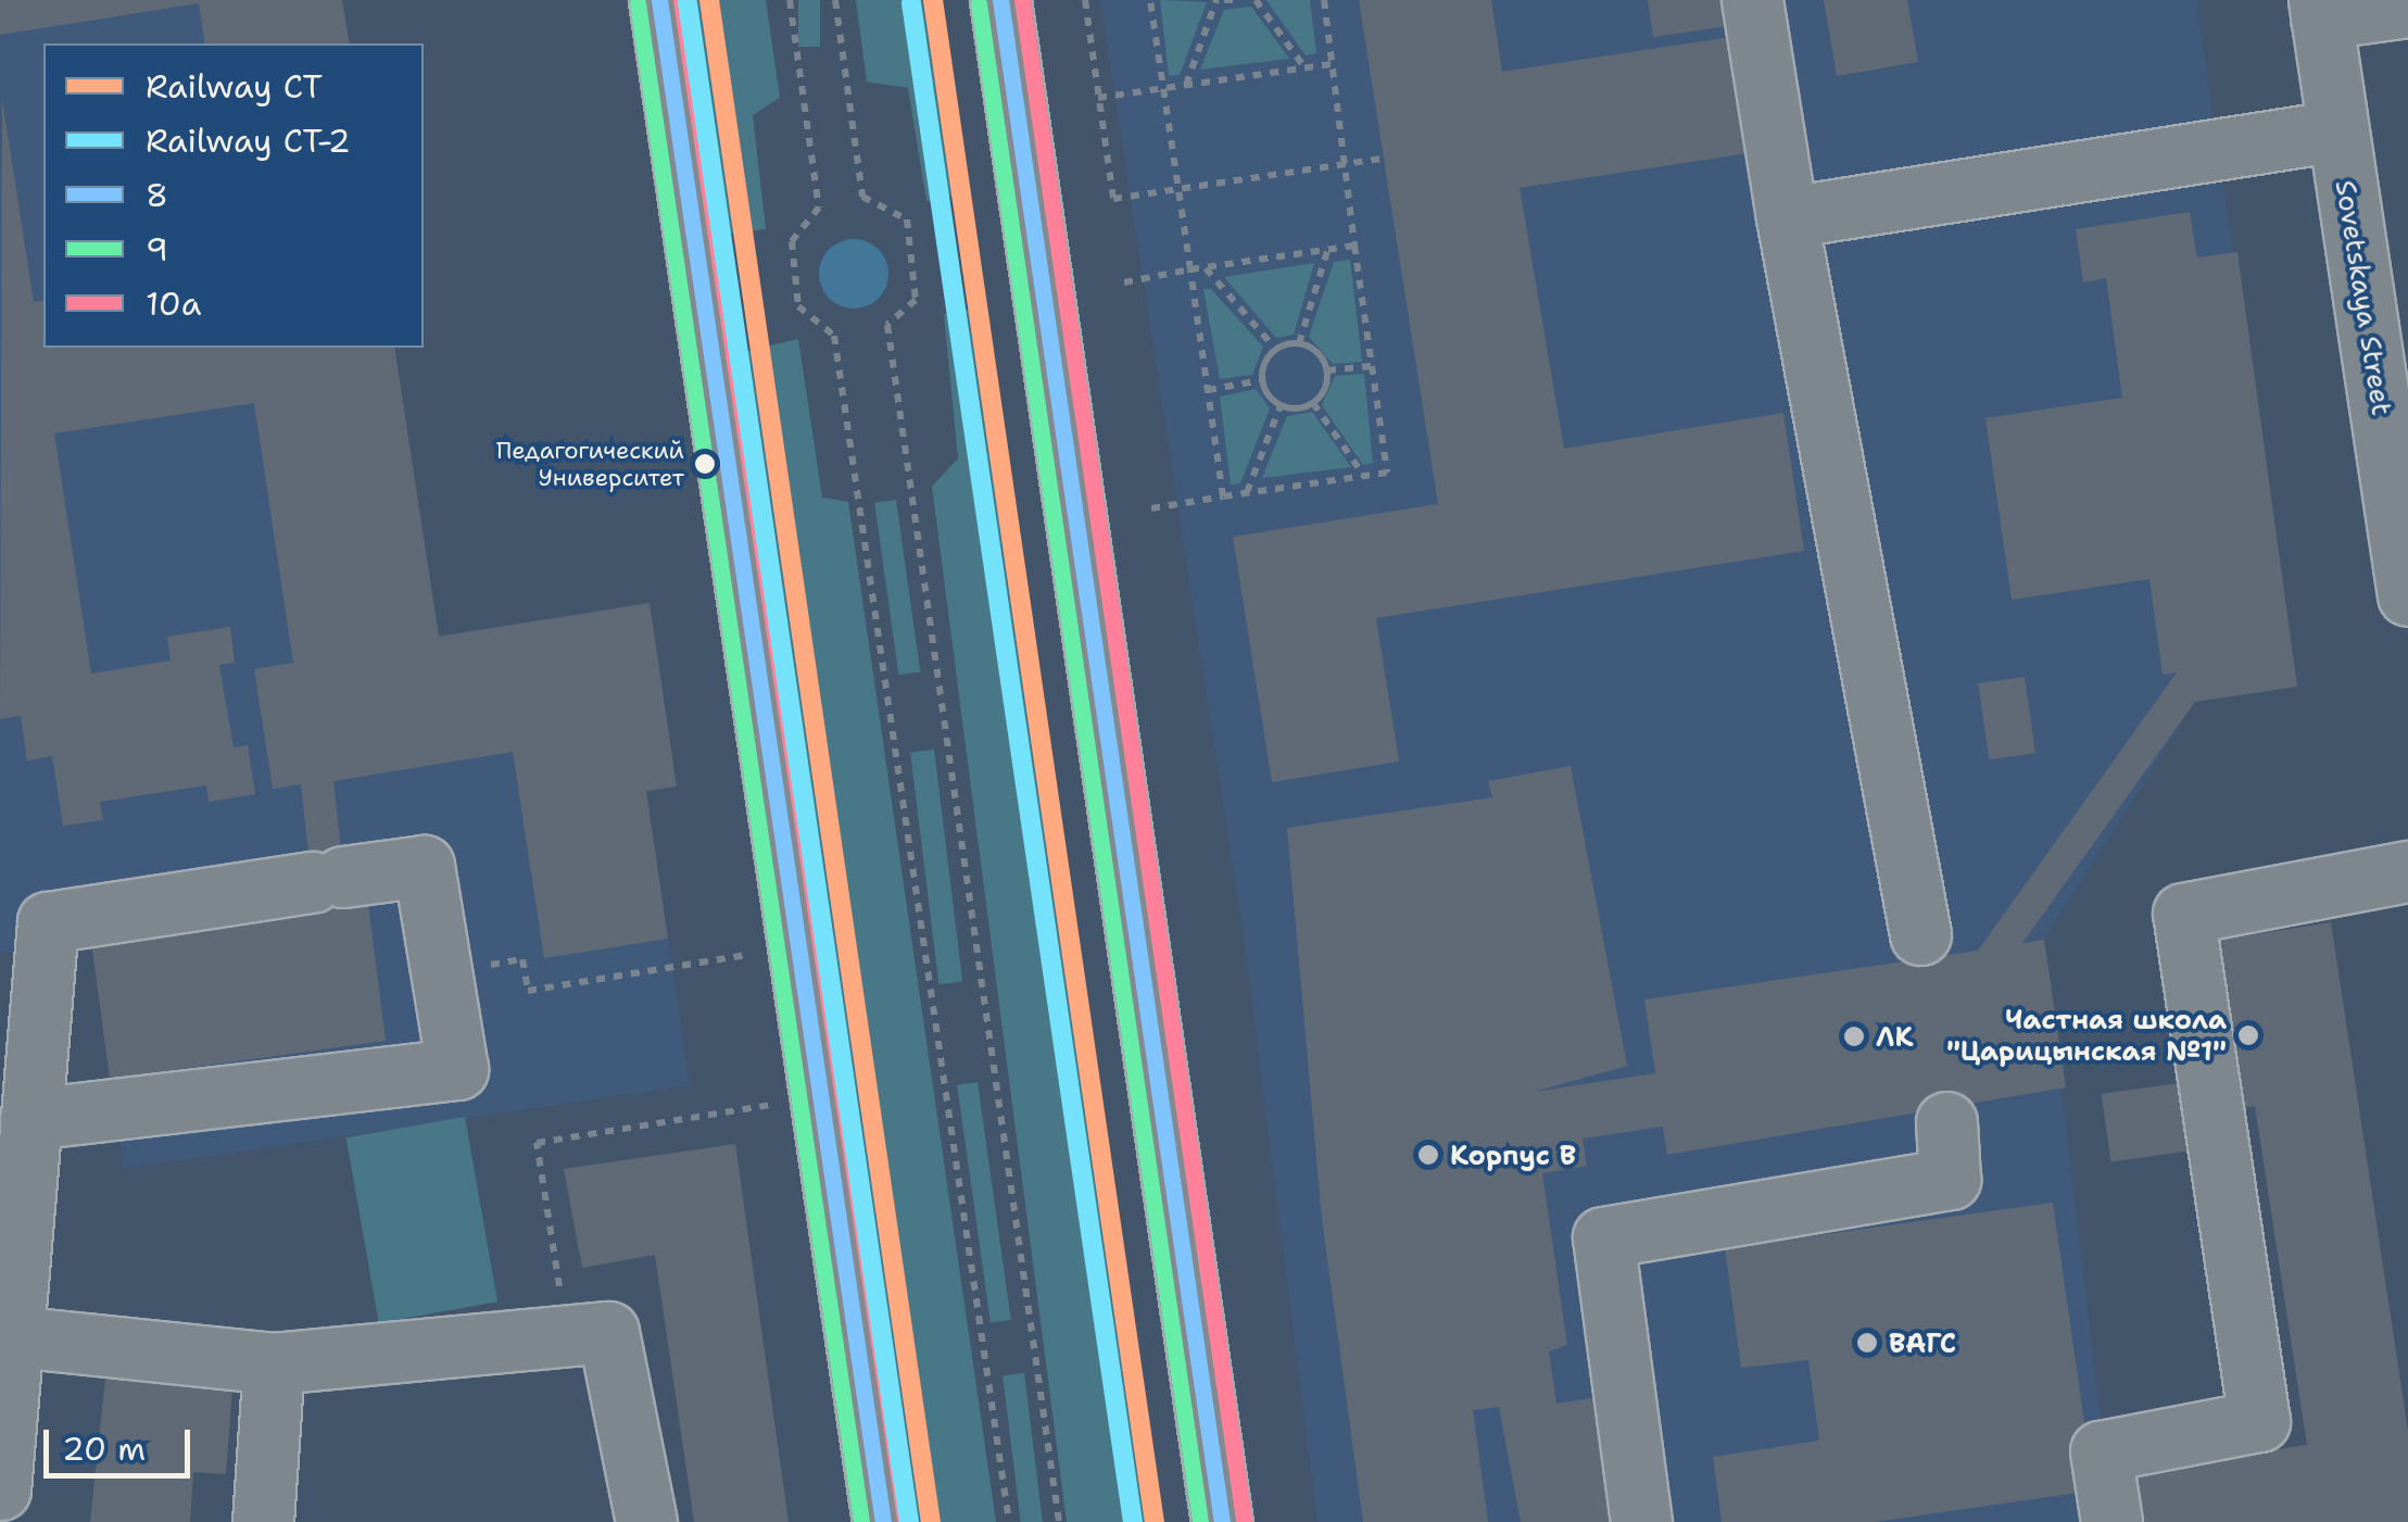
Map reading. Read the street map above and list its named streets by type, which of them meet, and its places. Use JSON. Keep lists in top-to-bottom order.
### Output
{
  "streets": {
    "street": ["Sovetskaya Street"]
  },
  "places": [
    "Педагогический Университет",
    "Частная школа \"Царицынская №1\"",
    "ЛК",
    "Корпус В",
    "ВАГС"
  ],
  "lines": [
    "rail line СТ",
    "transit line 8",
    "transit line 10а",
    "rail line СТ-2",
    "transit line 9"
  ],
  "legend": [
    "Railway СТ",
    "Railway СТ-2",
    "8",
    "9",
    "10а"
  ],
  "scale_bar": "20 m"
}
